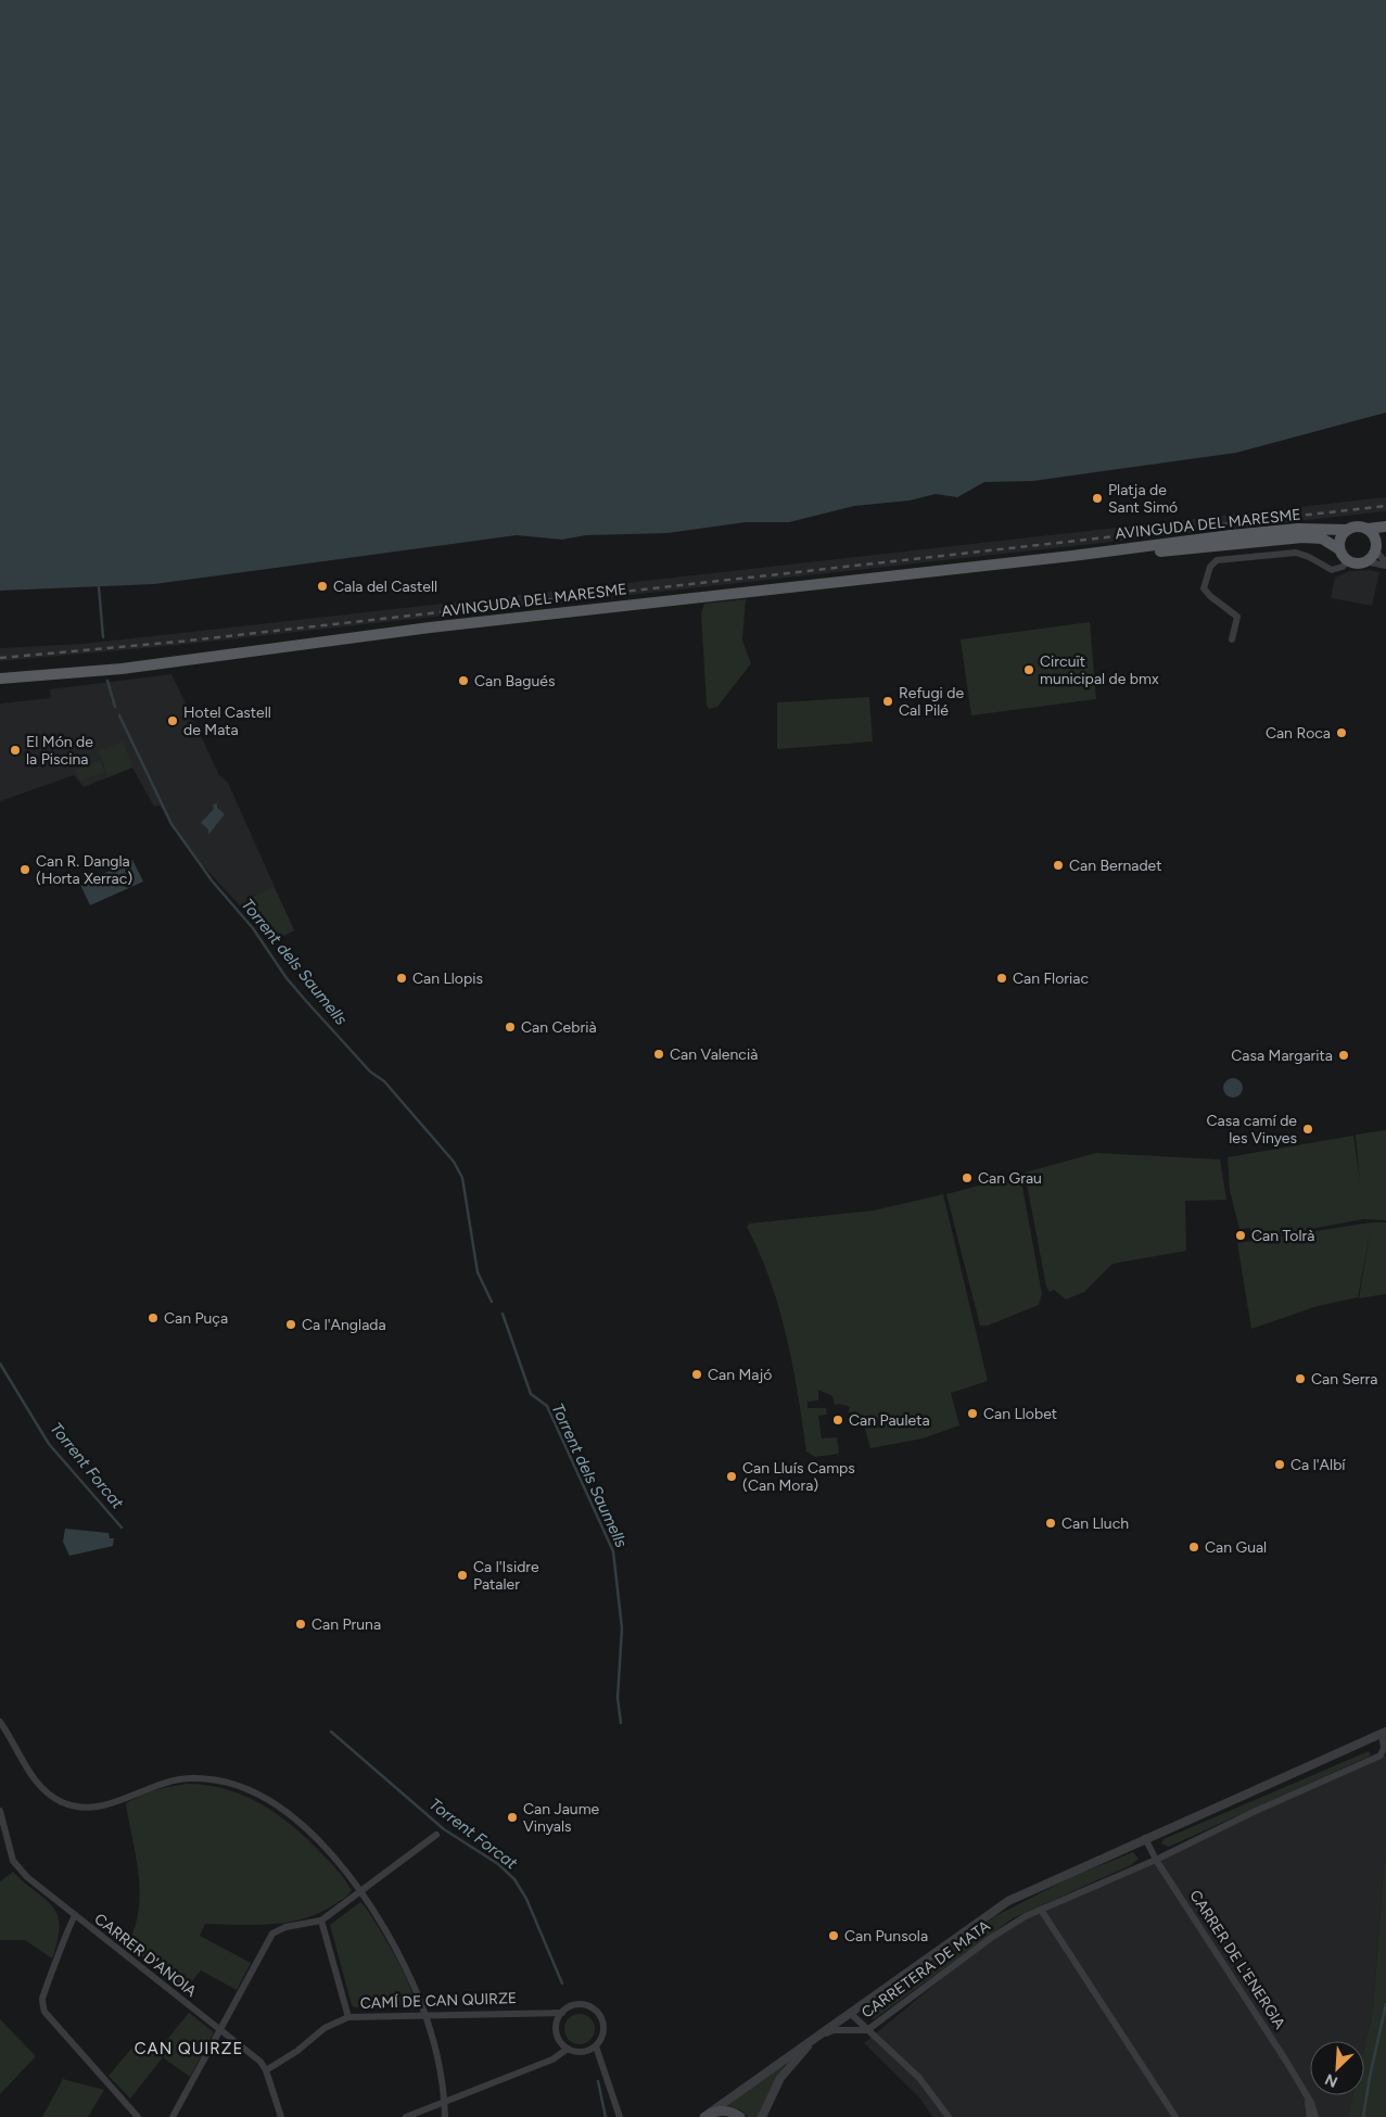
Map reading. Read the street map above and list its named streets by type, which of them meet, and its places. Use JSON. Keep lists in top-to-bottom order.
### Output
{
  "streets": {
    "main road": ["AVINGUDA DEL MARESME"],
    "street": [
      "CARRER D'ANOIA",
      "CARRER DE L'ENERGIA",
      "CARRETERA DE MATA",
      "CAMÍ DE CAN QUIRZE"
    ]
  },
  "crossings": [
    ["CARRER D'ANOIA", "CAMÍ DE CAN QUIRZE"],
    ["CARRER DE L'ENERGIA", "CARRETERA DE MATA"]
  ],
  "districts": ["CAN QUIRZE"],
  "water": ["Torrent dels Saumells", "Torrent Forcat"],
  "places": [
    "Platja de Sant Simó",
    "Cala del Castell",
    "Circuït municipal de bmx",
    "Can Bagués",
    "Refugi de Cal Pilé",
    "Hotel Castell de Mata",
    "Can Roca",
    "El Món de la Piscina",
    "Can Bernadet",
    "Can R. Dangla (Horta Xerrac)",
    "Can Llopis",
    "Can Floriac",
    "Can Cebrià",
    "Can Valencià",
    "Casa Margarita",
    "Casa camí de les Vinyes",
    "Can Grau",
    "Can Tolrà",
    "Can Puça",
    "Ca l'Anglada",
    "Can Majó",
    "Can Serra",
    "Can Llobet",
    "Can Pauleta",
    "Ca l'Albí",
    "Can Lluís Camps (Can Mora)",
    "Can Lluch",
    "Can Gual",
    "Ca l'Isidre Pataler",
    "Can Pruna",
    "Can Jaume Vinyals",
    "Can Punsola"
  ],
  "north": "bottom left"
}
